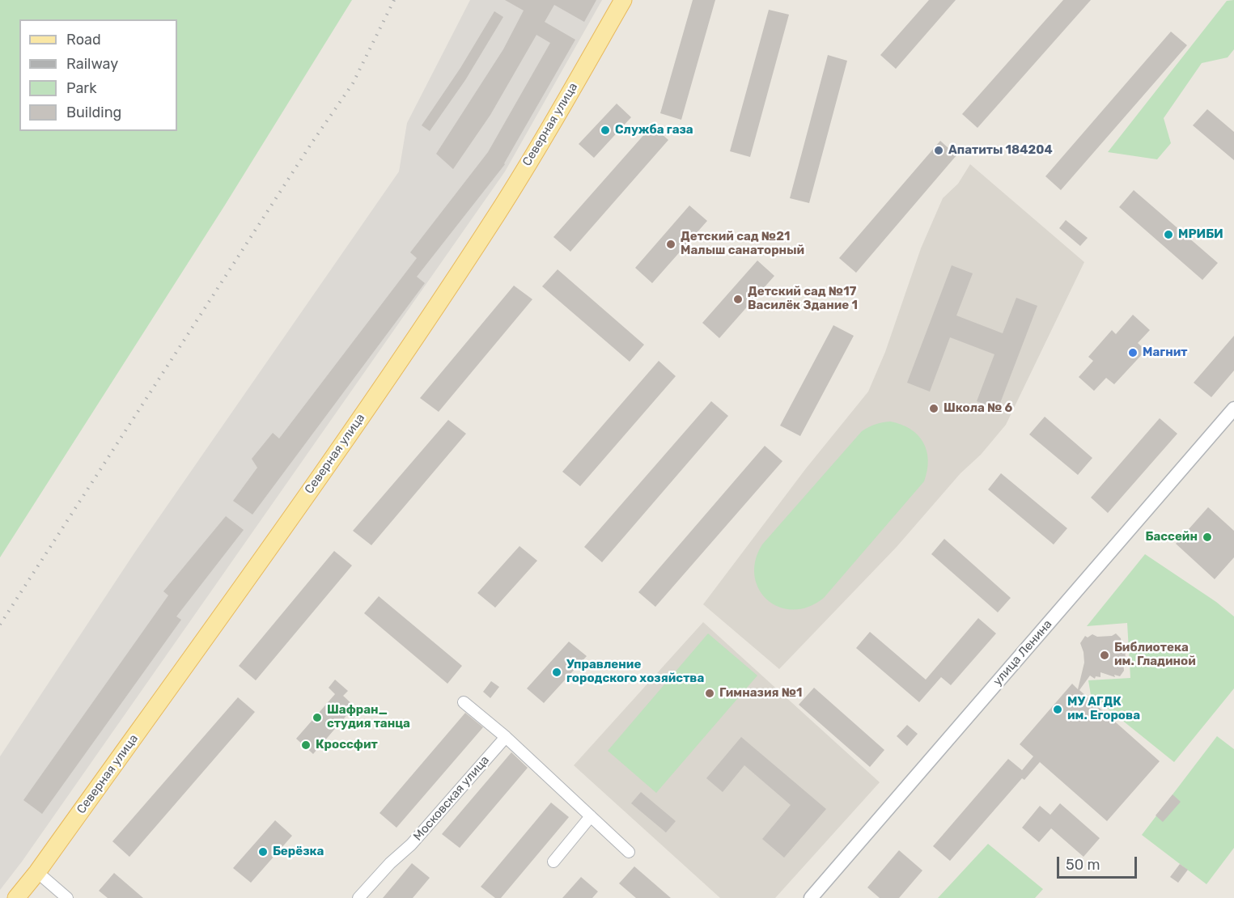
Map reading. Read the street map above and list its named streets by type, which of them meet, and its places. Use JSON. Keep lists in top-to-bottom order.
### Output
{
  "streets": {
    "main road": ["Северная улица"],
    "street": ["улица Ленина", "Московская улица"]
  },
  "places": [
    "Служба газа",
    "Апатиты 184204",
    "МРИБИ",
    "Детский сад №21 Малыш санаторный",
    "Детский сад №17 Василёк Здание 1",
    "Магнит",
    "Школа № 6",
    "Бассейн",
    "Библиотека им. Гладиной",
    "Управление городского хозяйства",
    "Гимназия №1",
    "МУ АГДК им. Егорова",
    "Шафран_ студия танца",
    "Кроссфит",
    "Берёзка"
  ],
  "legend": [
    "Road",
    "Railway",
    "Park",
    "Building"
  ],
  "scale_bar": "50 m"
}
